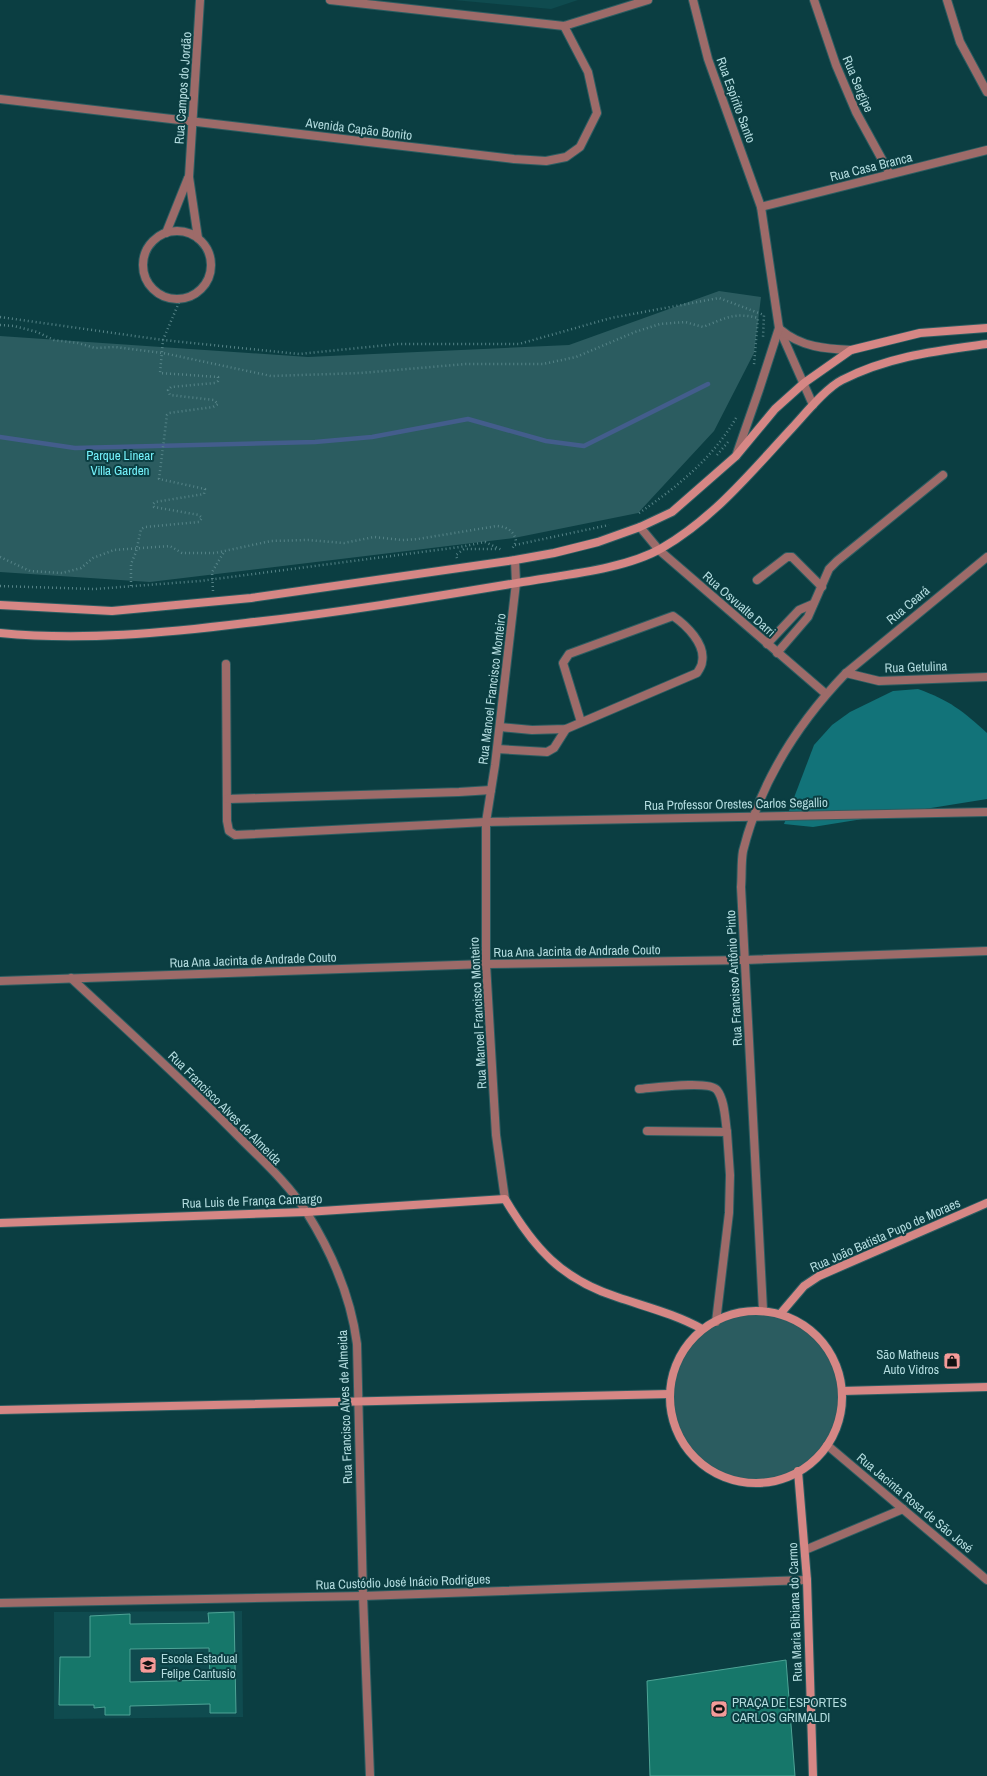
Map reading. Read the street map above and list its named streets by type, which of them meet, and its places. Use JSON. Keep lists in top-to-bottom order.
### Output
{
  "streets": {
    "street": [
      "Rua Sergipe",
      "Rua Campos do Jordão",
      "Rua Espírito Santo",
      "Avenida Capão Bonito",
      "Rua Casa Branca",
      "Rua Osvualte Darri",
      "Rua Ceará",
      "Rua Getulina",
      "Rua Manoel Francisco Monteiro",
      "Rua Professor Orestes Carlos Segallio",
      "Rua Ana Jacinta de Andrade Couto",
      "Rua Francisco Antônio Pinto",
      "Rua Francisco Alves de Almeida",
      "Rua Luis de França Camargo",
      "Rua João Batista Pupo de Moraes",
      "Rua Jacinta Rosa de São José",
      "Rua Custódio José Inácio Rodrigues",
      "Rua Maria Bibiana do Carmo"
    ]
  },
  "crossings": [
    ["Rua Sergipe", "Rua Casa Branca"],
    ["Rua Campos do Jordão", "Avenida Capão Bonito"],
    ["Rua Espírito Santo", "Rua Casa Branca"],
    ["Rua Osvualte Darri", "Rua Francisco Antônio Pinto"],
    ["Rua Ceará", "Rua Getulina"],
    ["Rua Ceará", "Rua Francisco Antônio Pinto"],
    ["Rua Getulina", "Rua Francisco Antônio Pinto"],
    ["Rua Manoel Francisco Monteiro", "Rua Professor Orestes Carlos Segallio"],
    ["Rua Manoel Francisco Monteiro", "Rua Ana Jacinta de Andrade Couto"],
    ["Rua Manoel Francisco Monteiro", "Rua Luis de França Camargo"],
    ["Rua Professor Orestes Carlos Segallio", "Rua Francisco Antônio Pinto"],
    ["Rua Ana Jacinta de Andrade Couto", "Rua Francisco Antônio Pinto"],
    ["Rua Ana Jacinta de Andrade Couto", "Rua Francisco Alves de Almeida"],
    ["Rua Francisco Alves de Almeida", "Rua Luis de França Camargo"],
    ["Rua Francisco Alves de Almeida", "Rua Custódio José Inácio Rodrigues"],
    ["Rua Custódio José Inácio Rodrigues", "Rua Maria Bibiana do Carmo"]
  ],
  "parks": ["Parque Linear Villa Garden"],
  "places": {
    "shop": ["São Matheus Auto Vidros"],
    "school or university": ["Escola Estadual Felipe Cantusio"],
    "sports": ["PRAÇA DE ESPORTES CARLOS GRIMALDI"]
  }
}
